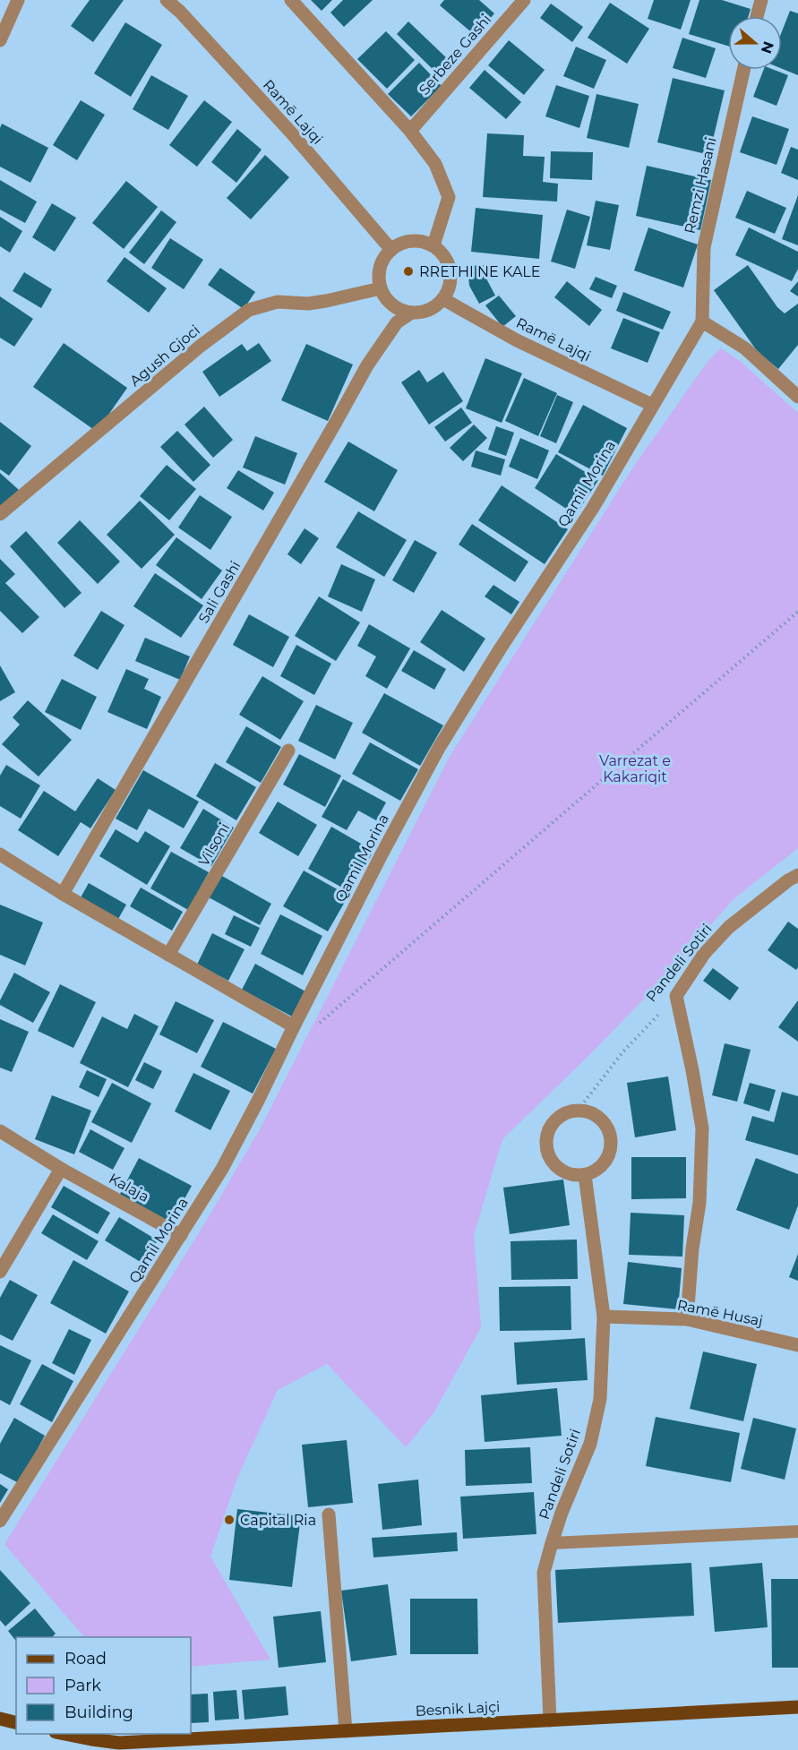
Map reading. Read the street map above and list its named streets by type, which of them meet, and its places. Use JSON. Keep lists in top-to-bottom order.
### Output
{
  "streets": {
    "main road": ["Besnik Lajçi"],
    "street": [
      "Serbeze Gashi",
      "Ramē Lajqi",
      "Remzi Hasani",
      "Ramë Lajqi",
      "Agush Gjoci",
      "Qamil Morina",
      "Sali Gashi",
      "Vilsoni",
      "Pandeli Sotiri",
      "Kalaja",
      "Ramë Husaj"
    ]
  },
  "crossings": [
    ["Ramē Lajqi", "Ramë Lajqi"],
    ["Ramē Lajqi", "Agush Gjoci"],
    ["Ramē Lajqi", "Sali Gashi"],
    ["Remzi Hasani", "Qamil Morina"],
    ["Ramë Lajqi", "Agush Gjoci"],
    ["Ramë Lajqi", "Qamil Morina"],
    ["Ramë Lajqi", "Sali Gashi"],
    ["Agush Gjoci", "Sali Gashi"],
    ["Qamil Morina", "Kalaja"],
    ["Pandeli Sotiri", "Ramë Husaj"],
    ["Pandeli Sotiri", "Besnik Lajçi"]
  ],
  "parks": ["Varrezat e Kakariqit"],
  "places": ["RRETHI NE KALE", "Capital Ria"],
  "legend": ["Road", "Park", "Building"],
  "north": "right"
}
